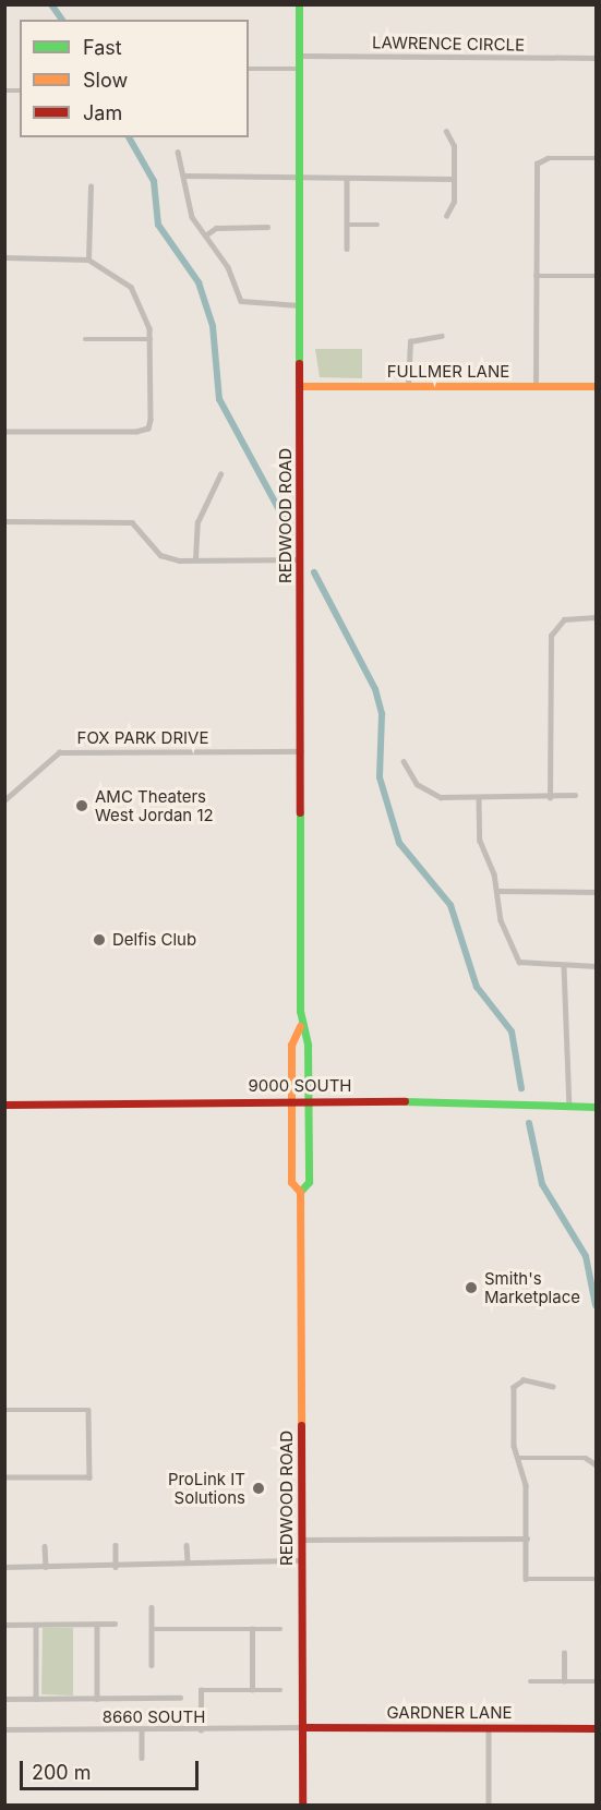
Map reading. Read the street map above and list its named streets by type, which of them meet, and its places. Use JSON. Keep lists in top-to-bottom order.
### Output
{
  "streets": {
    "main road": [
      "FULLMER LANE",
      "REDWOOD ROAD",
      "9000 SOUTH",
      "GARDNER LANE"
    ],
    "street": ["LAWRENCE CIRCLE", "FOX PARK DRIVE", "8660 SOUTH"]
  },
  "crossings": [
    ["LAWRENCE CIRCLE", "REDWOOD ROAD"],
    ["FULLMER LANE", "REDWOOD ROAD"],
    ["REDWOOD ROAD", "FOX PARK DRIVE"],
    ["REDWOOD ROAD", "9000 SOUTH"],
    ["REDWOOD ROAD", "GARDNER LANE"],
    ["REDWOOD ROAD", "8660 SOUTH"],
    ["GARDNER LANE", "8660 SOUTH"]
  ],
  "places": [
    "AMC Theaters West Jordan 12",
    "Delfis Club",
    "Smith's Marketplace",
    "ProLink IT Solutions"
  ],
  "legend": ["Fast", "Slow", "Jam"],
  "scale_bar": "200 m"
}
